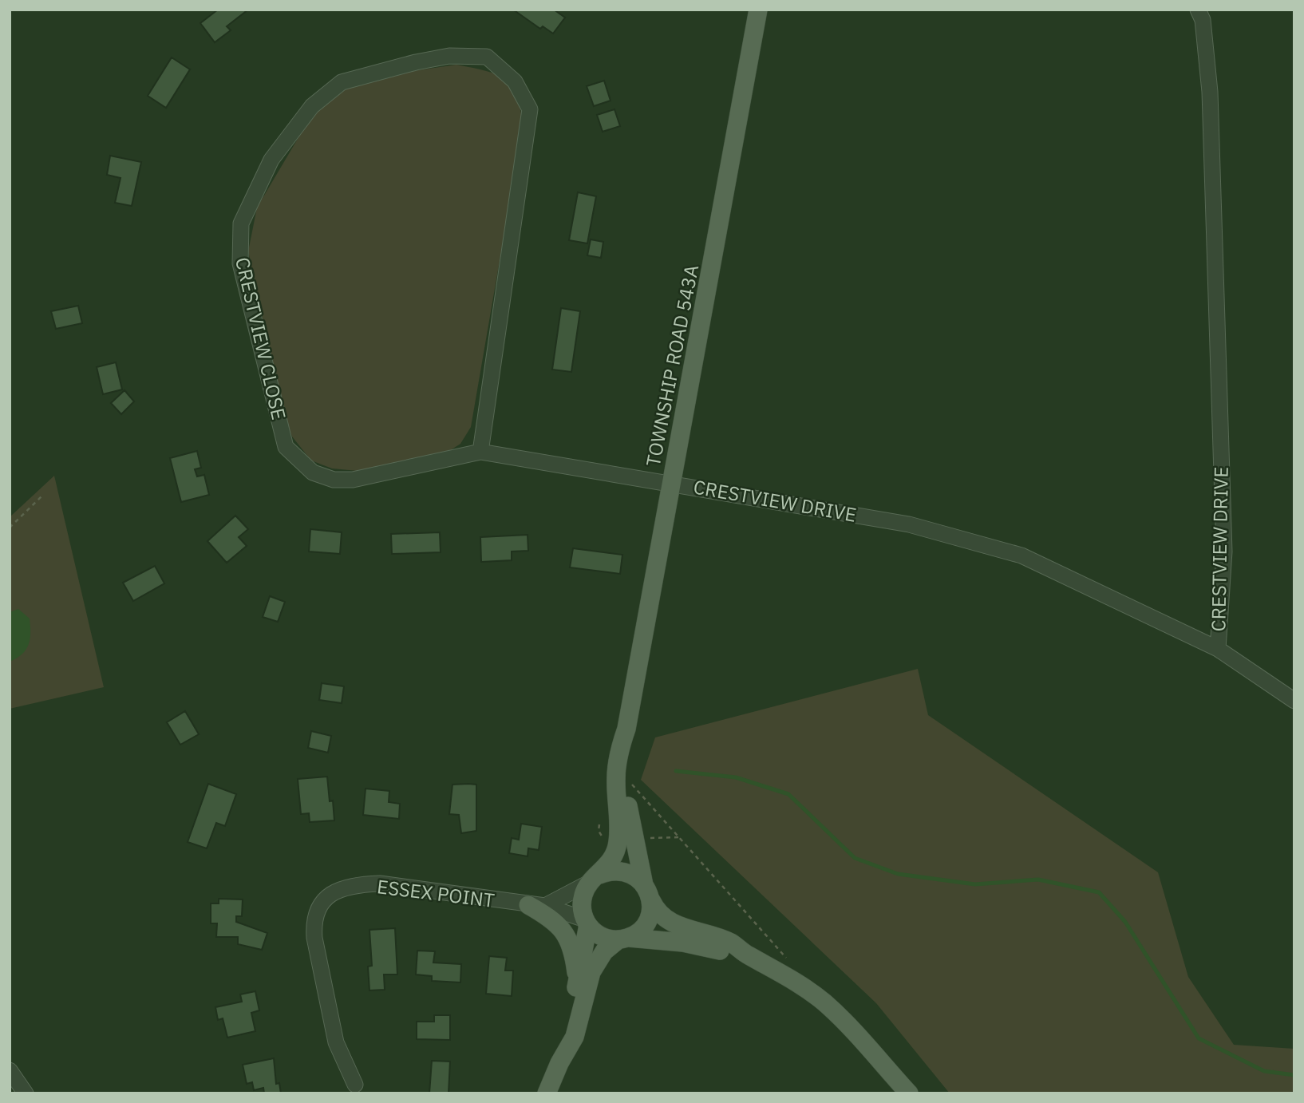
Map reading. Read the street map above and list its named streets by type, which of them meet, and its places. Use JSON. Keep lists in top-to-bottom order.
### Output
{
  "streets": {
    "main road": ["TOWNSHIP ROAD 543A"],
    "street": ["CRESTVIEW CLOSE", "CRESTVIEW DRIVE", "ESSEX POINT"]
  },
  "crossings": [
    ["CRESTVIEW CLOSE", "TOWNSHIP ROAD 543A"],
    ["CRESTVIEW CLOSE", "CRESTVIEW DRIVE"],
    ["TOWNSHIP ROAD 543A", "CRESTVIEW DRIVE"],
    ["TOWNSHIP ROAD 543A", "ESSEX POINT"]
  ]
}
